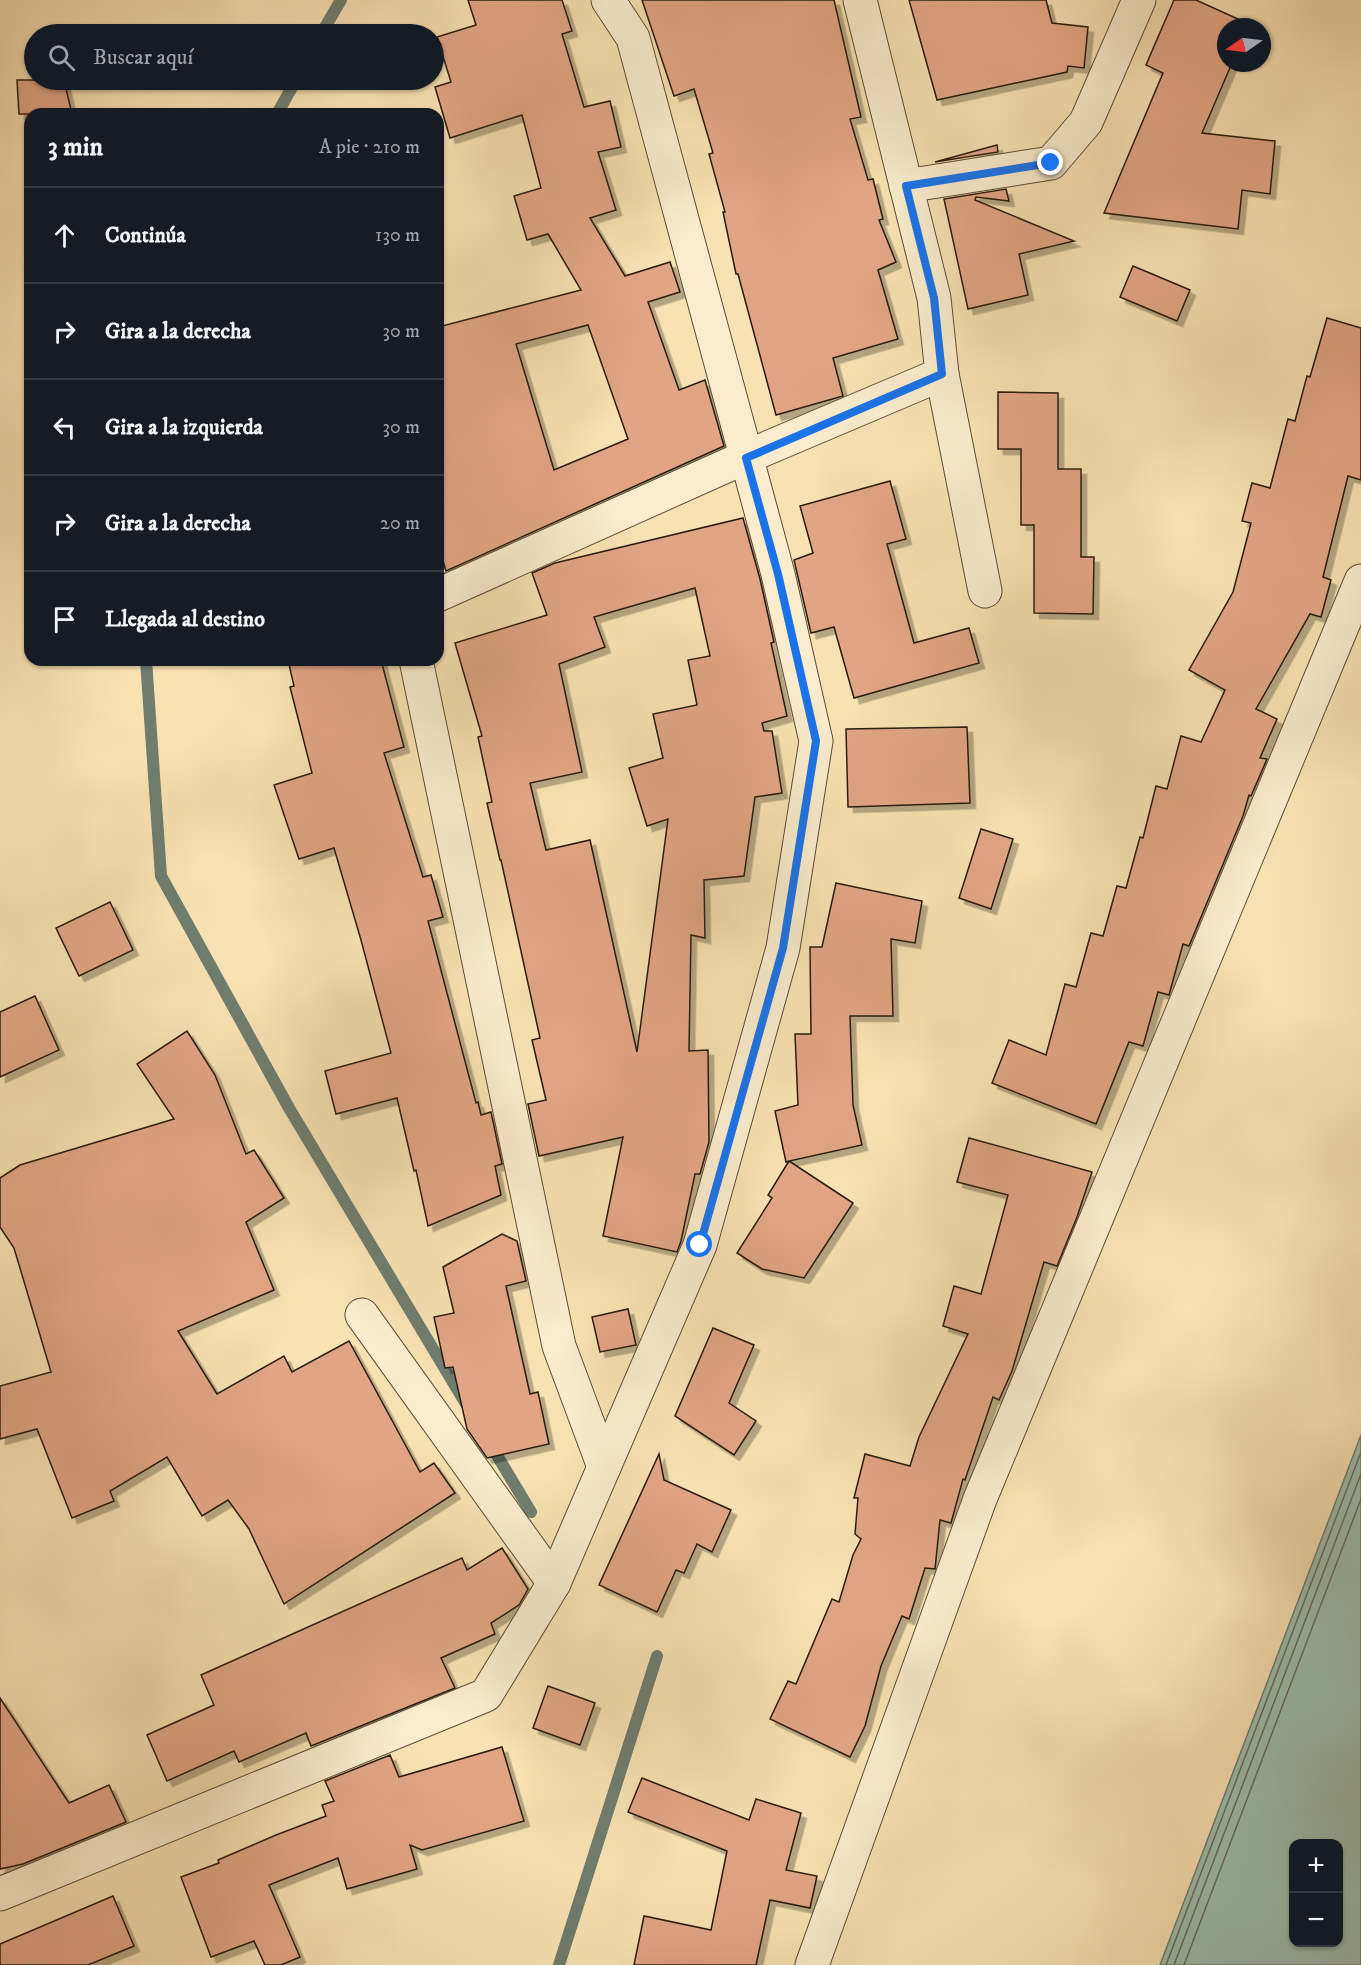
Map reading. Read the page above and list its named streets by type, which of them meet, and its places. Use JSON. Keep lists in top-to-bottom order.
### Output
{
  "north": "left",
  "page": {
    "search": "Buscar aquí",
    "heading": ["3 min", "A pie · 210 m"],
    "list": [
      ["Continúa", "130 m"],
      ["Gira a la derecha", "30 m"],
      ["Gira a la izquierda", "30 m"],
      ["Gira a la derecha", "20 m"],
      "Llegada al destino"
    ],
    "map_buttons": ["+", "−"]
  }
}
